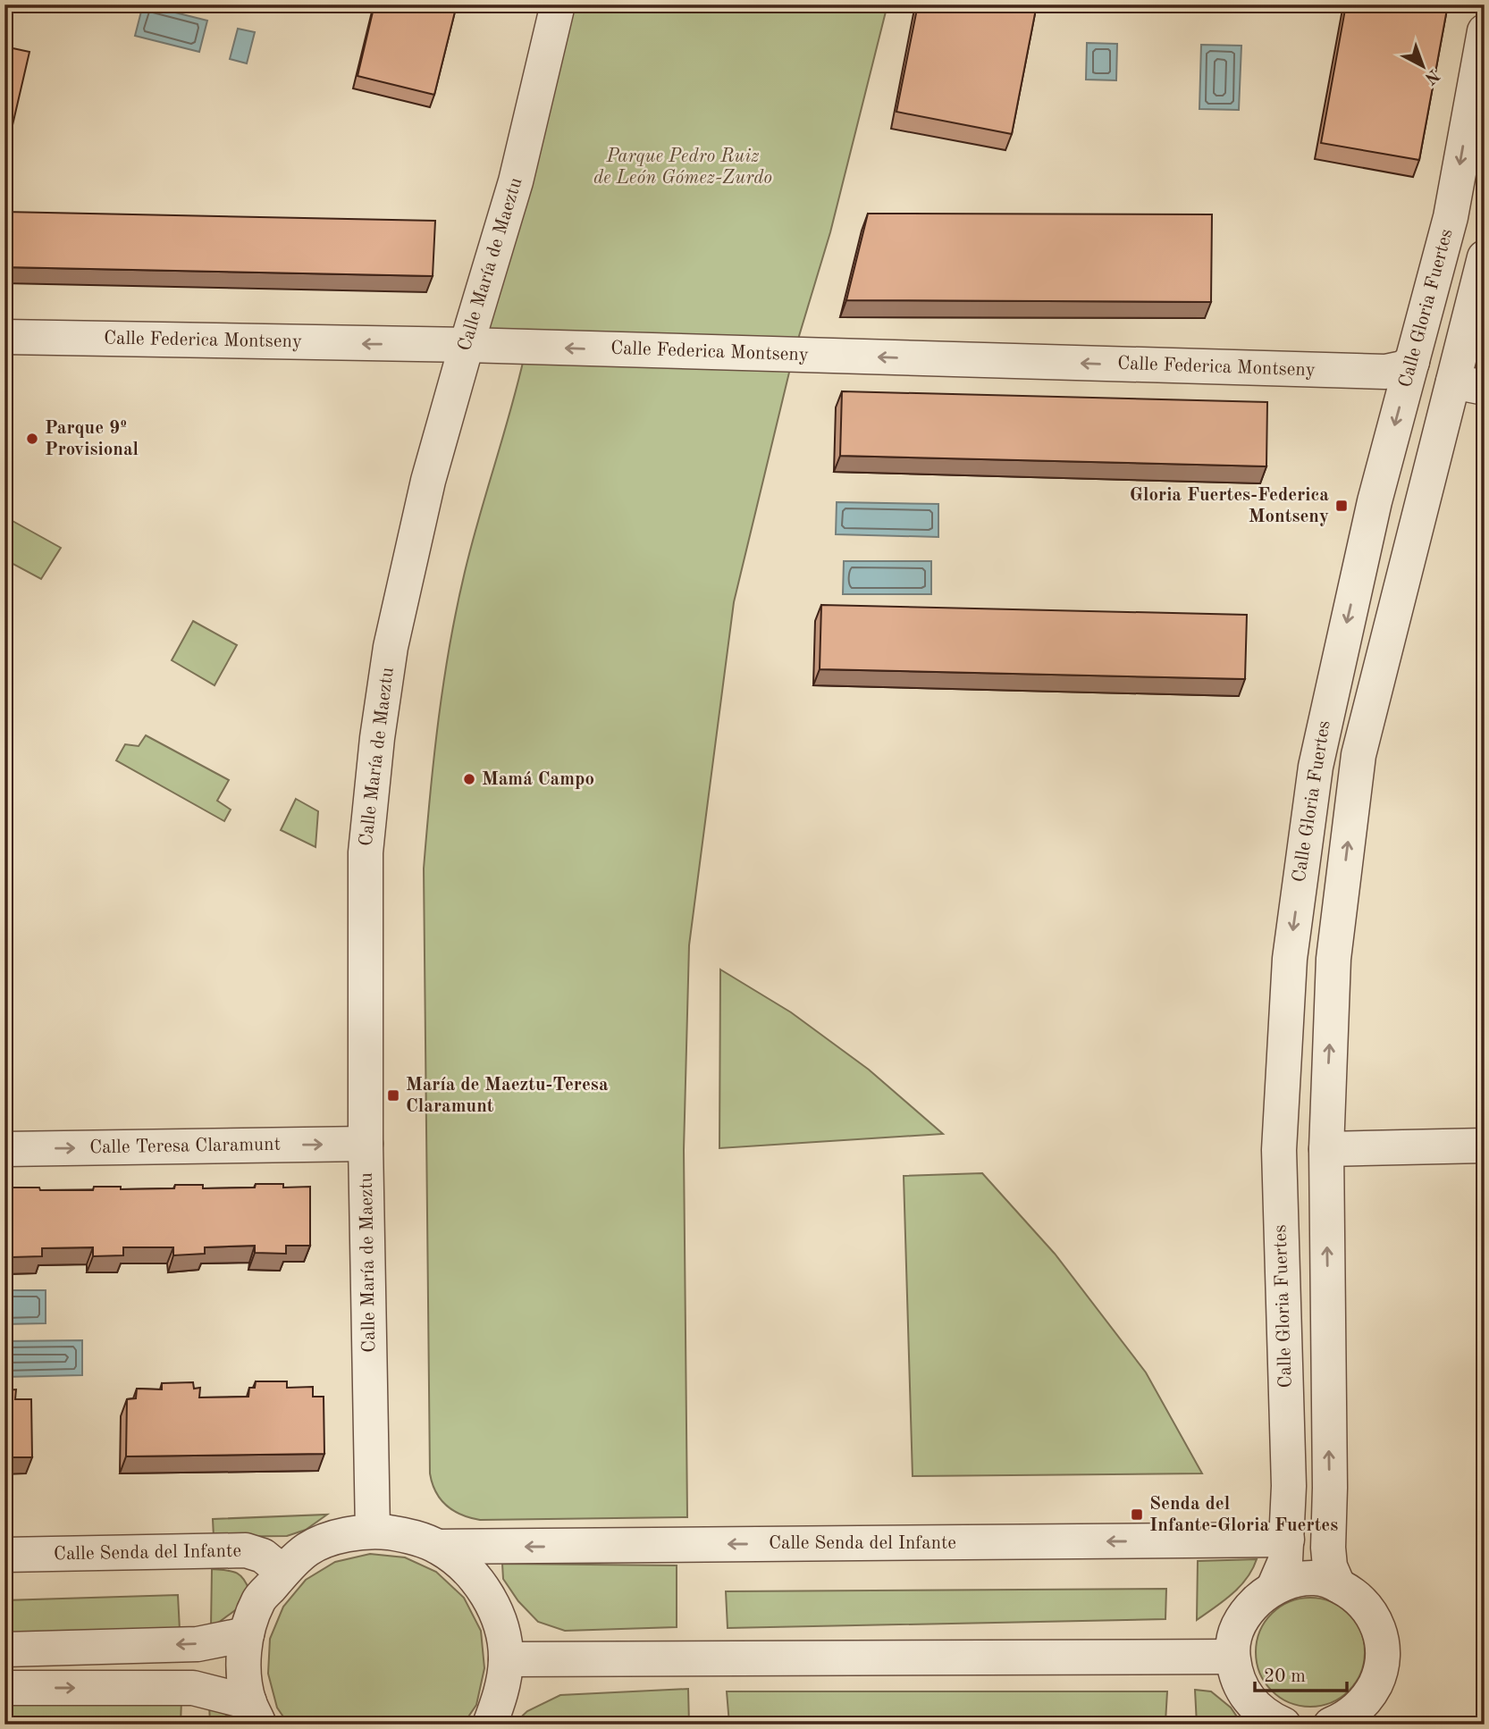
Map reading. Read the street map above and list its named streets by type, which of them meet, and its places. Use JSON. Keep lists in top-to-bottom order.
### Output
{
  "streets": {
    "street": [
      "Calle María de Maeztu",
      "Calle Gloria Fuertes",
      "Calle Federica Montseny",
      "Calle Teresa Claramunt",
      "Calle Senda del Infante"
    ]
  },
  "crossings": [
    ["Calle María de Maeztu", "Calle Federica Montseny"],
    ["Calle María de Maeztu", "Calle Teresa Claramunt"],
    ["Calle Gloria Fuertes", "Calle Federica Montseny"],
    ["Calle Gloria Fuertes", "Calle Senda del Infante"]
  ],
  "one_way": ["Calle Federica Montseny", "Calle Teresa Claramunt"],
  "parks": ["Parque Pedro Ruiz de León Gómez-Zurdo"],
  "places": {
    "other": ["Parque 9º Provisional", "Mamá Campo"],
    "transit": ["Gloria Fuertes-Federica Montseny", "María de Maeztu-Teresa Claramunt", "Senda del Infante-Gloria Fuertes"]
  },
  "scale_bar": "20 m",
  "north": "bottom right"
}
